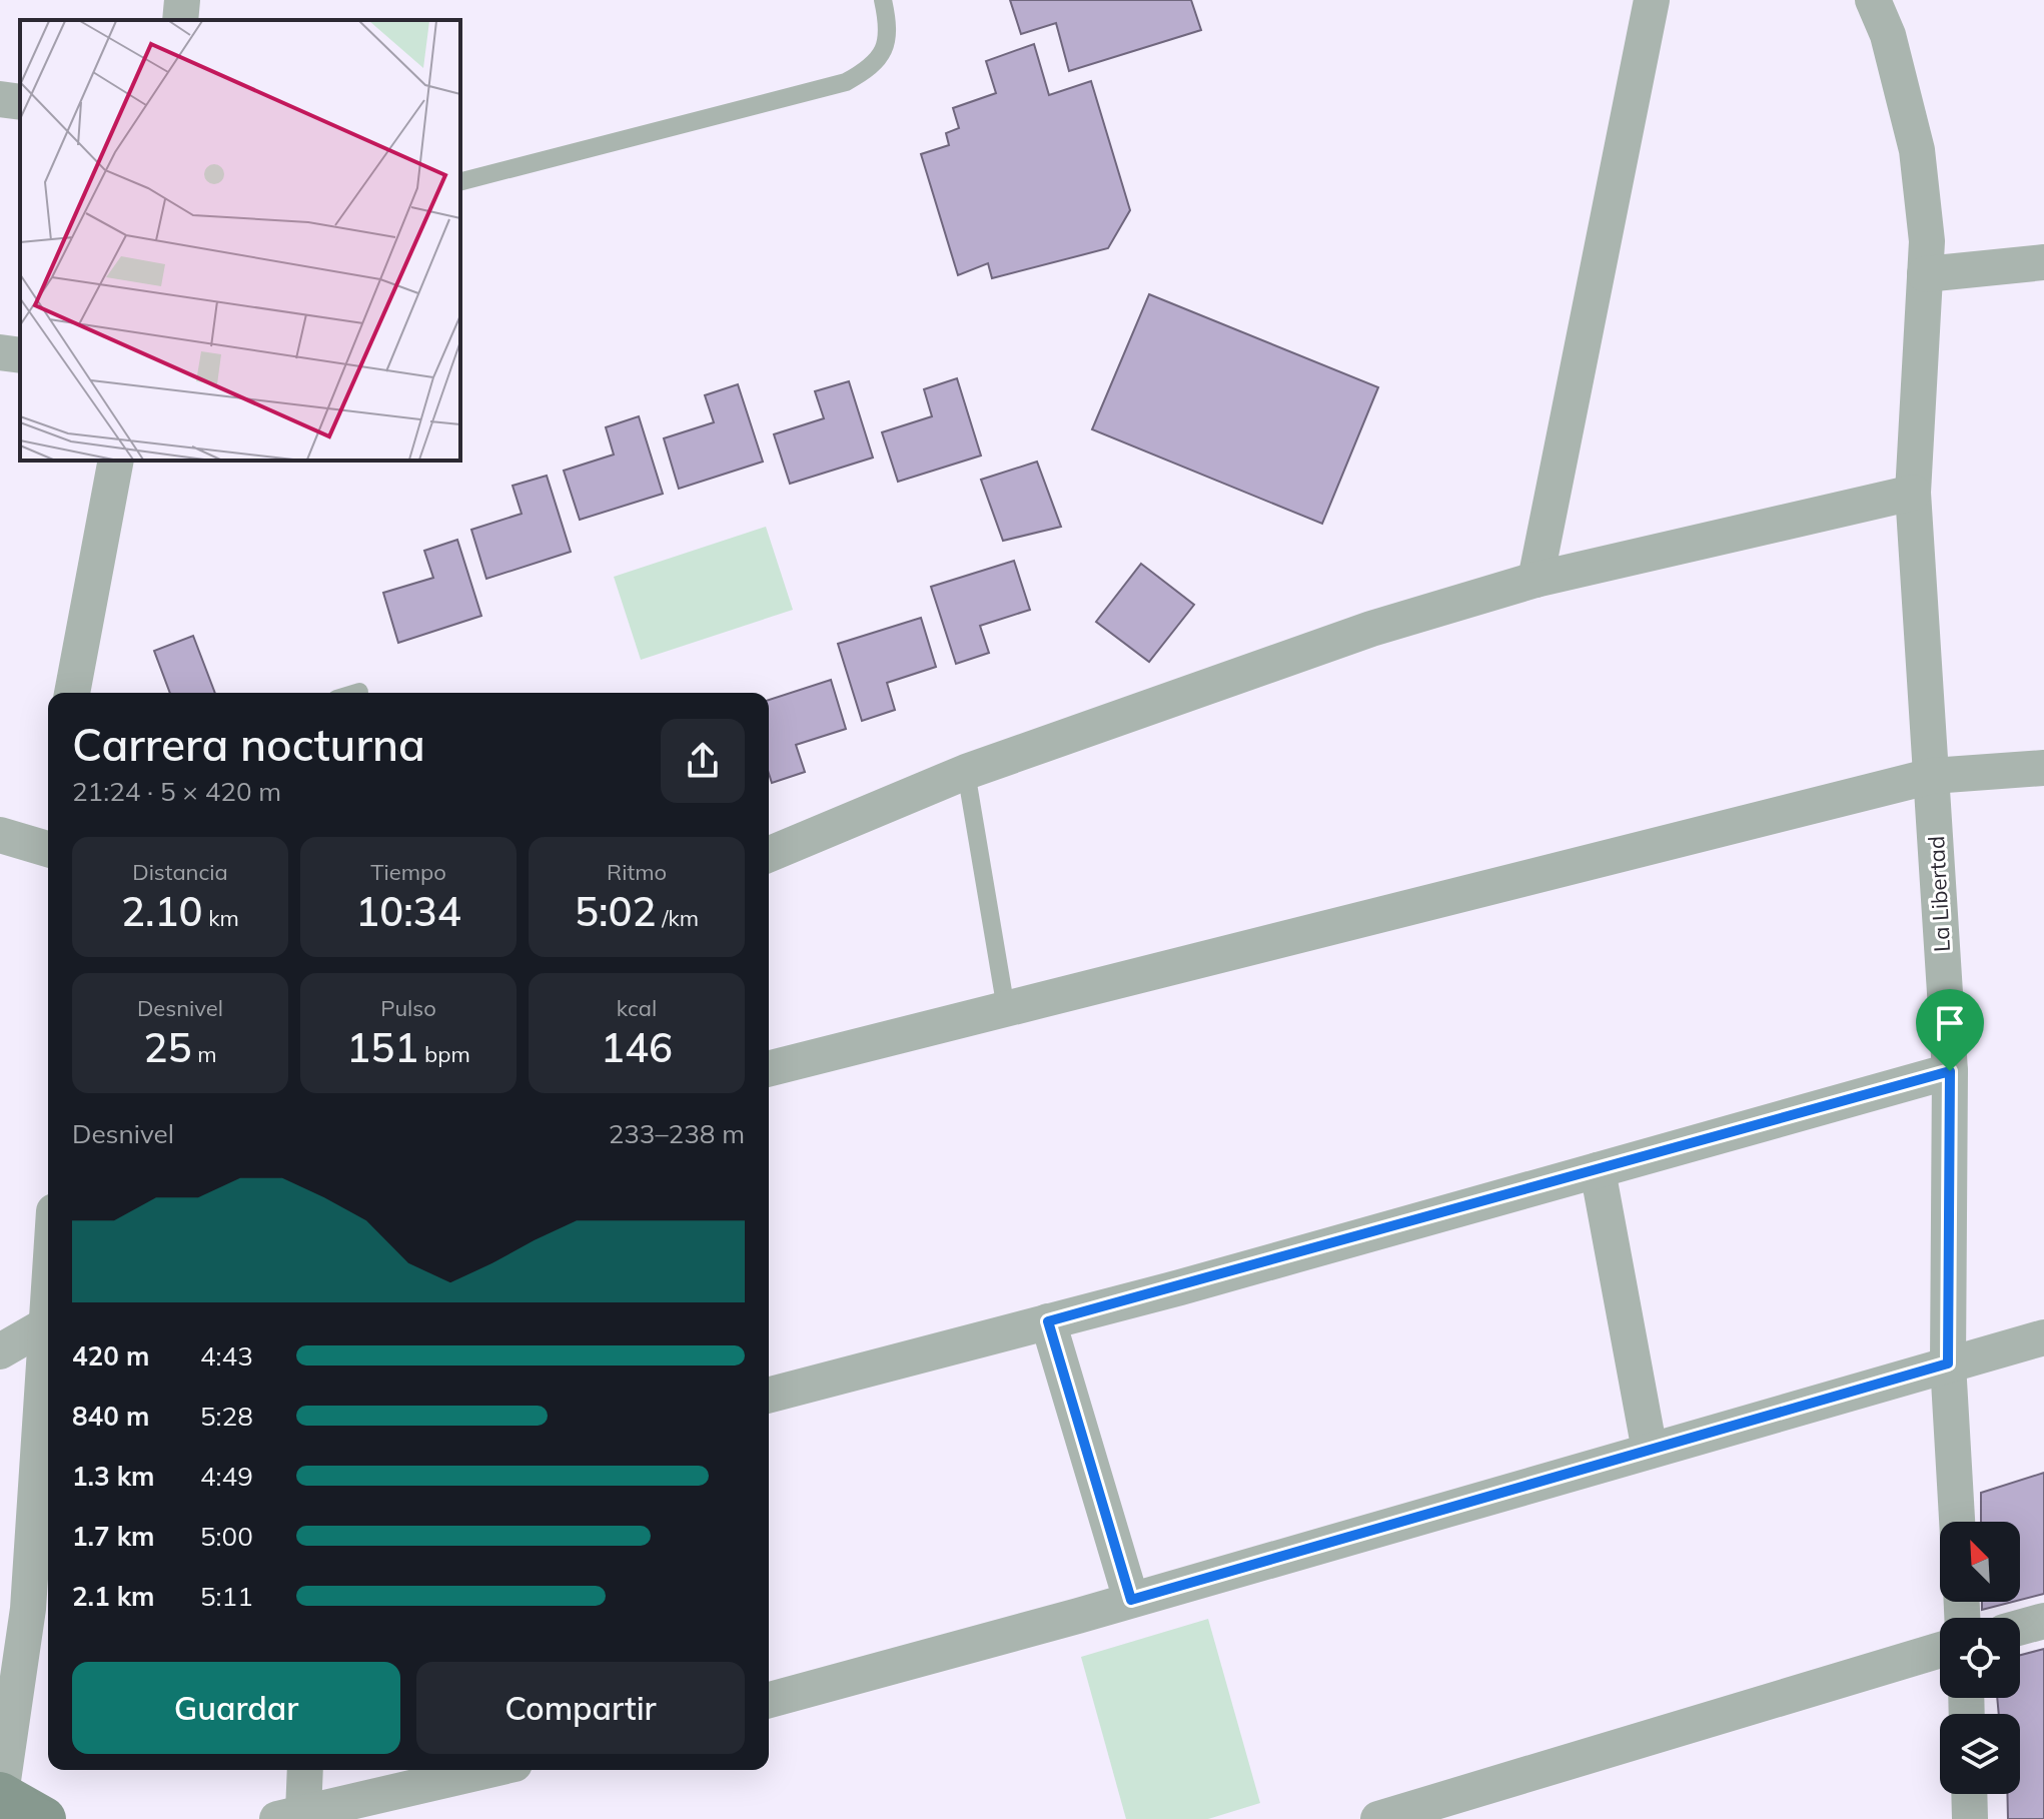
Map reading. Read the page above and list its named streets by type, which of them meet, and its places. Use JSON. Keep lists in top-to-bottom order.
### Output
{
  "streets": {
    "street": ["La Libertad"]
  },
  "north": "top left",
  "page": {
    "heading": ["Carrera nocturna", "21:24 · 5 × 420 m"],
    "stats": [
      ["Distancia", "2.10 km"],
      ["Tiempo", "10:34"],
      ["Ritmo", "5:02 /km"],
      ["Desnivel", "25 m"],
      ["Pulso", "151 bpm"],
      ["kcal", "146"]
    ],
    "chart": ["Desnivel", "233–238 m"],
    "list": [
      {
        "name": "420 m",
        "note": "4:43"
      },
      {
        "name": "840 m",
        "note": "5:28"
      },
      {
        "name": "1.3 km",
        "note": "4:49"
      },
      {
        "name": "1.7 km",
        "note": "5:00"
      },
      {
        "name": "2.1 km",
        "note": "5:11"
      }
    ],
    "buttons": ["Guardar", "Compartir"]
  }
}
